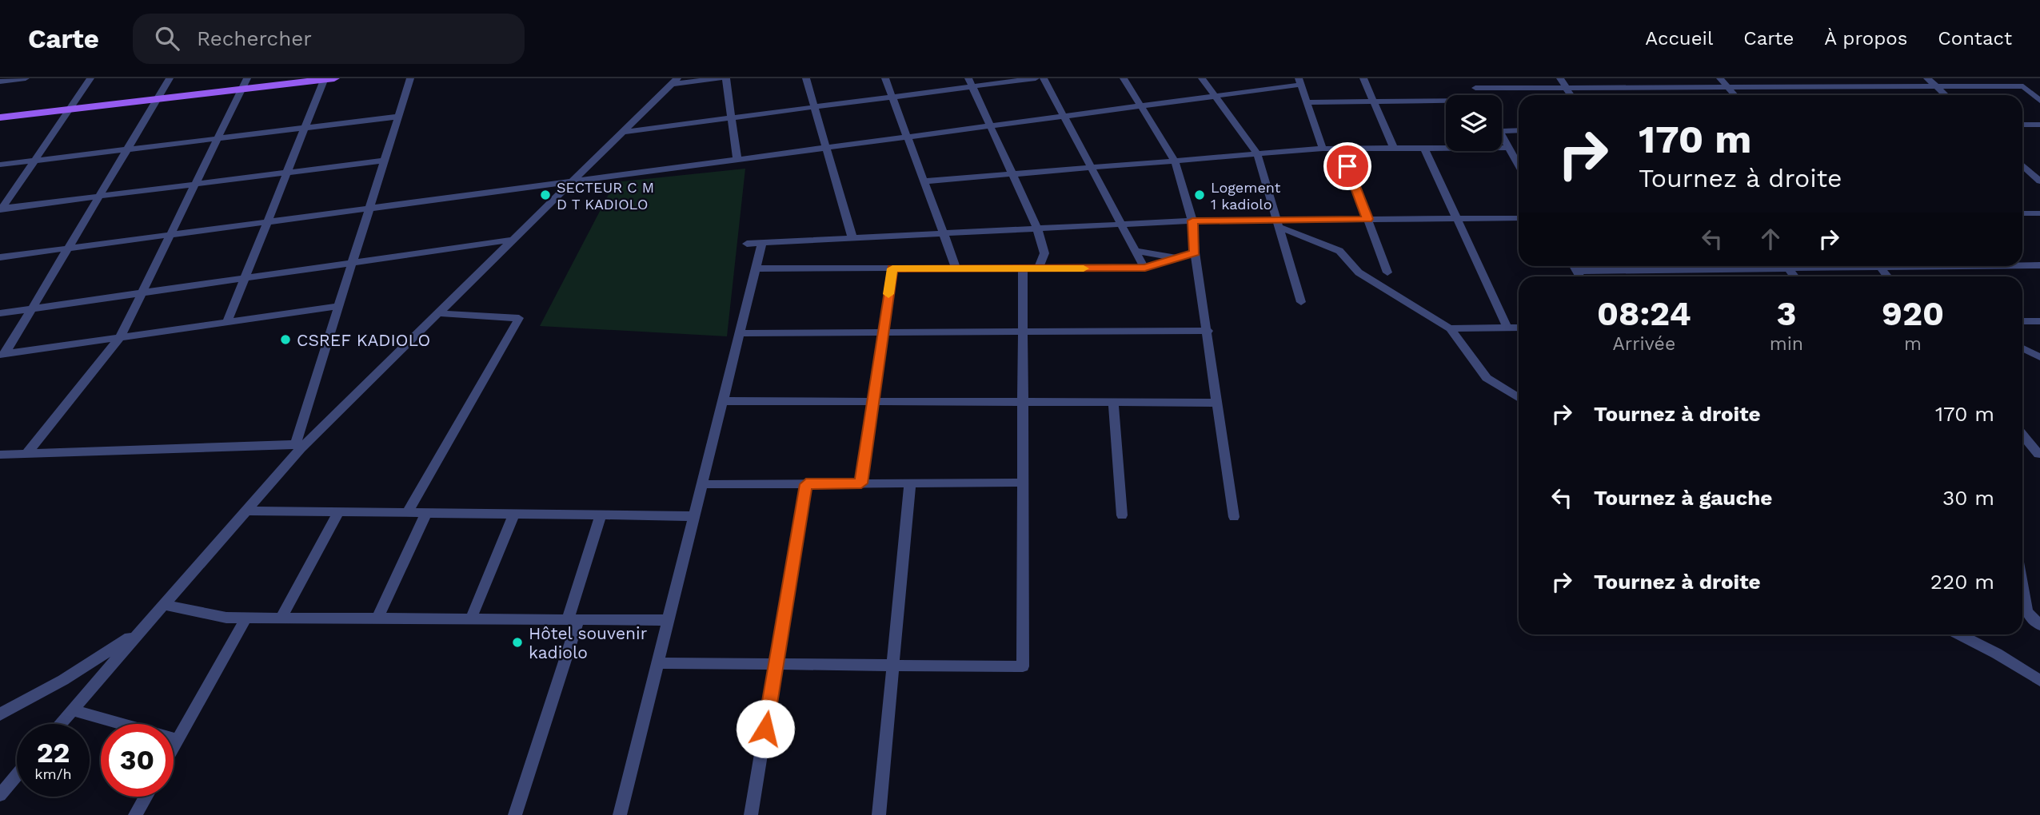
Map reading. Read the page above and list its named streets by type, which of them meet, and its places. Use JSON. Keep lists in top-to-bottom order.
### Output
{
  "places": [
    "SECTEUR C M D T KADIOLO",
    "Logement 1 kadiolo",
    "CSREF KADIOLO",
    "Hôtel souvenir kadiolo"
  ],
  "page": {
    "header": "Carte",
    "search": "Rechercher",
    "nav": [
      "Accueil",
      "Carte",
      "À propos",
      "Contact"
    ],
    "turn": ["170 m", "Tournez à droite"],
    "eta": [
      "08:24",
      "Arrivée",
      "3",
      "min",
      "920",
      "m"
    ],
    "list": [
      {
        "name": "Tournez à droite",
        "value": "170 m"
      },
      {
        "name": "Tournez à gauche",
        "value": "30 m"
      },
      {
        "name": "Tournez à droite",
        "value": "220 m"
      }
    ],
    "speed": "22 km/h",
    "limit": "30"
  }
}
